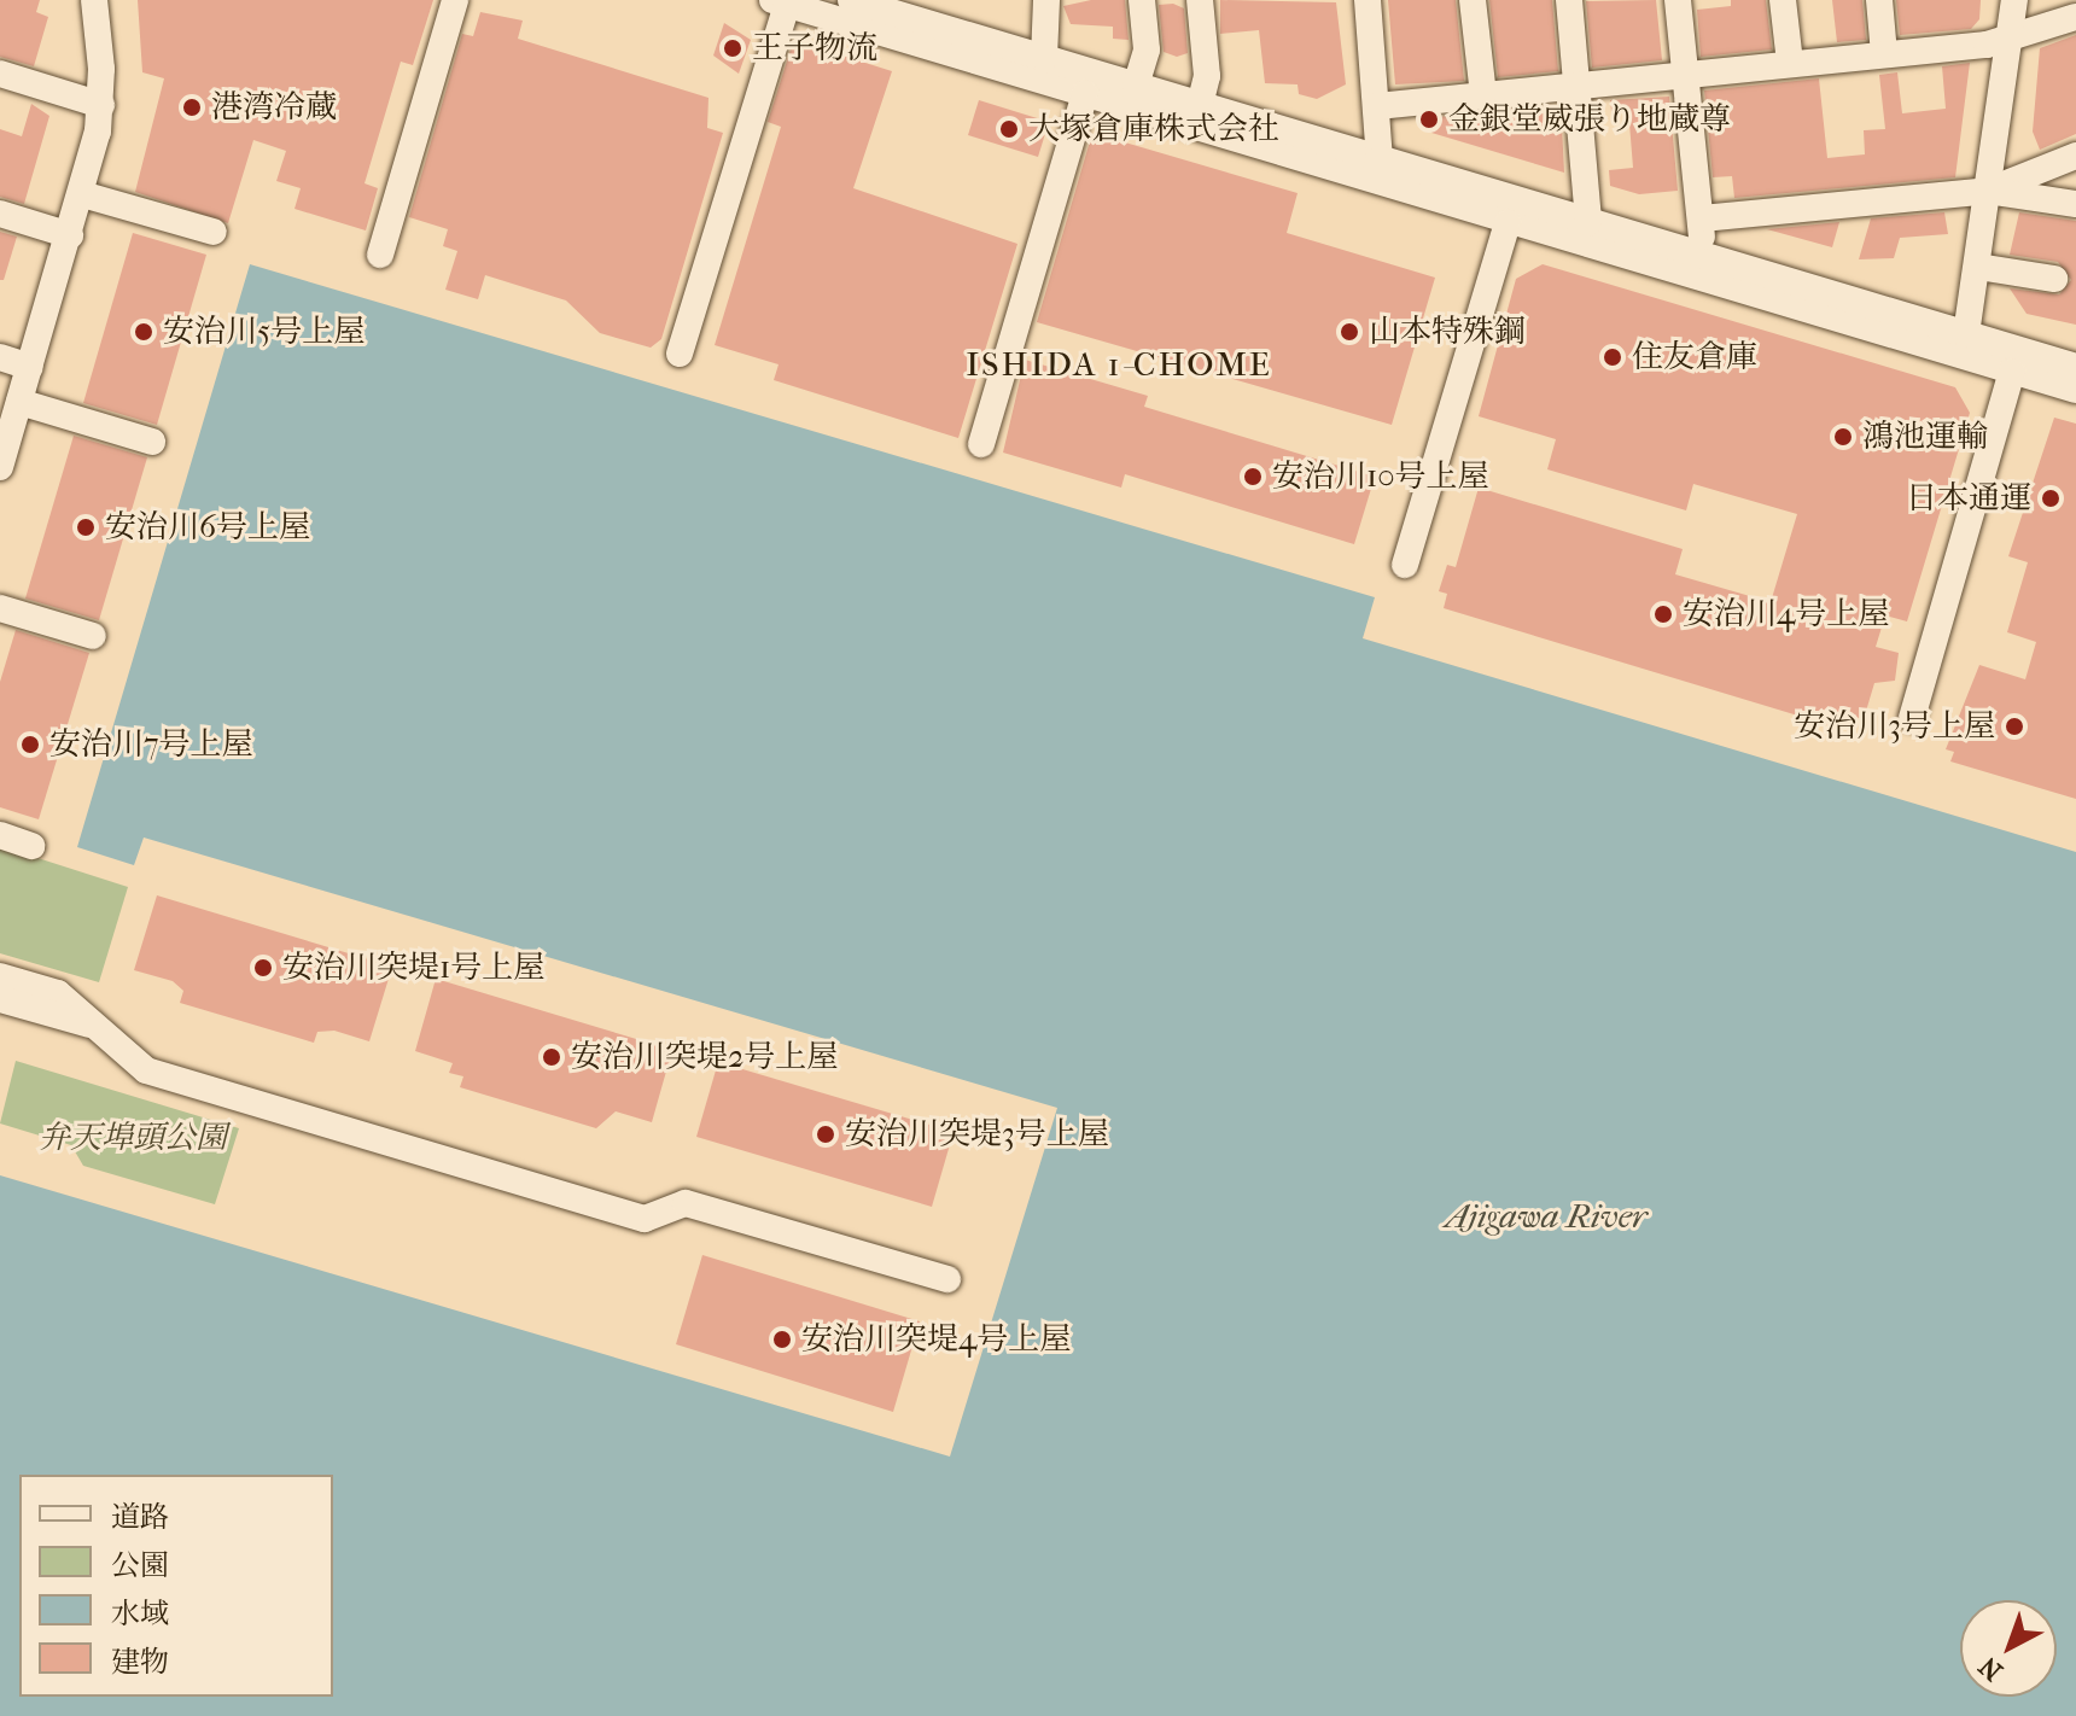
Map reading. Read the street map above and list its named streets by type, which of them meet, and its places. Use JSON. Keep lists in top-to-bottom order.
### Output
{
  "districts": ["ISHIDA 1-CHOME"],
  "water": ["Ajigawa River"],
  "parks": ["弁天埠頭公園"],
  "places": [
    "王子物流",
    "港湾冷蔵",
    "金銀堂威張り地蔵尊",
    "大塚倉庫株式会社",
    "安治川5号上屋",
    "山本特殊鋼",
    "住友倉庫",
    "鴻池運輸",
    "安治川10号上屋",
    "日本通運",
    "安治川6号上屋",
    "安治川4号上屋",
    "安治川3号上屋",
    "安治川7号上屋",
    "安治川突堤1号上屋",
    "安治川突堤2号上屋",
    "安治川突堤3号上屋",
    "安治川突堤4号上屋"
  ],
  "legend": [
    "道路",
    "公園",
    "水域",
    "建物"
  ],
  "north": "bottom left"
}
